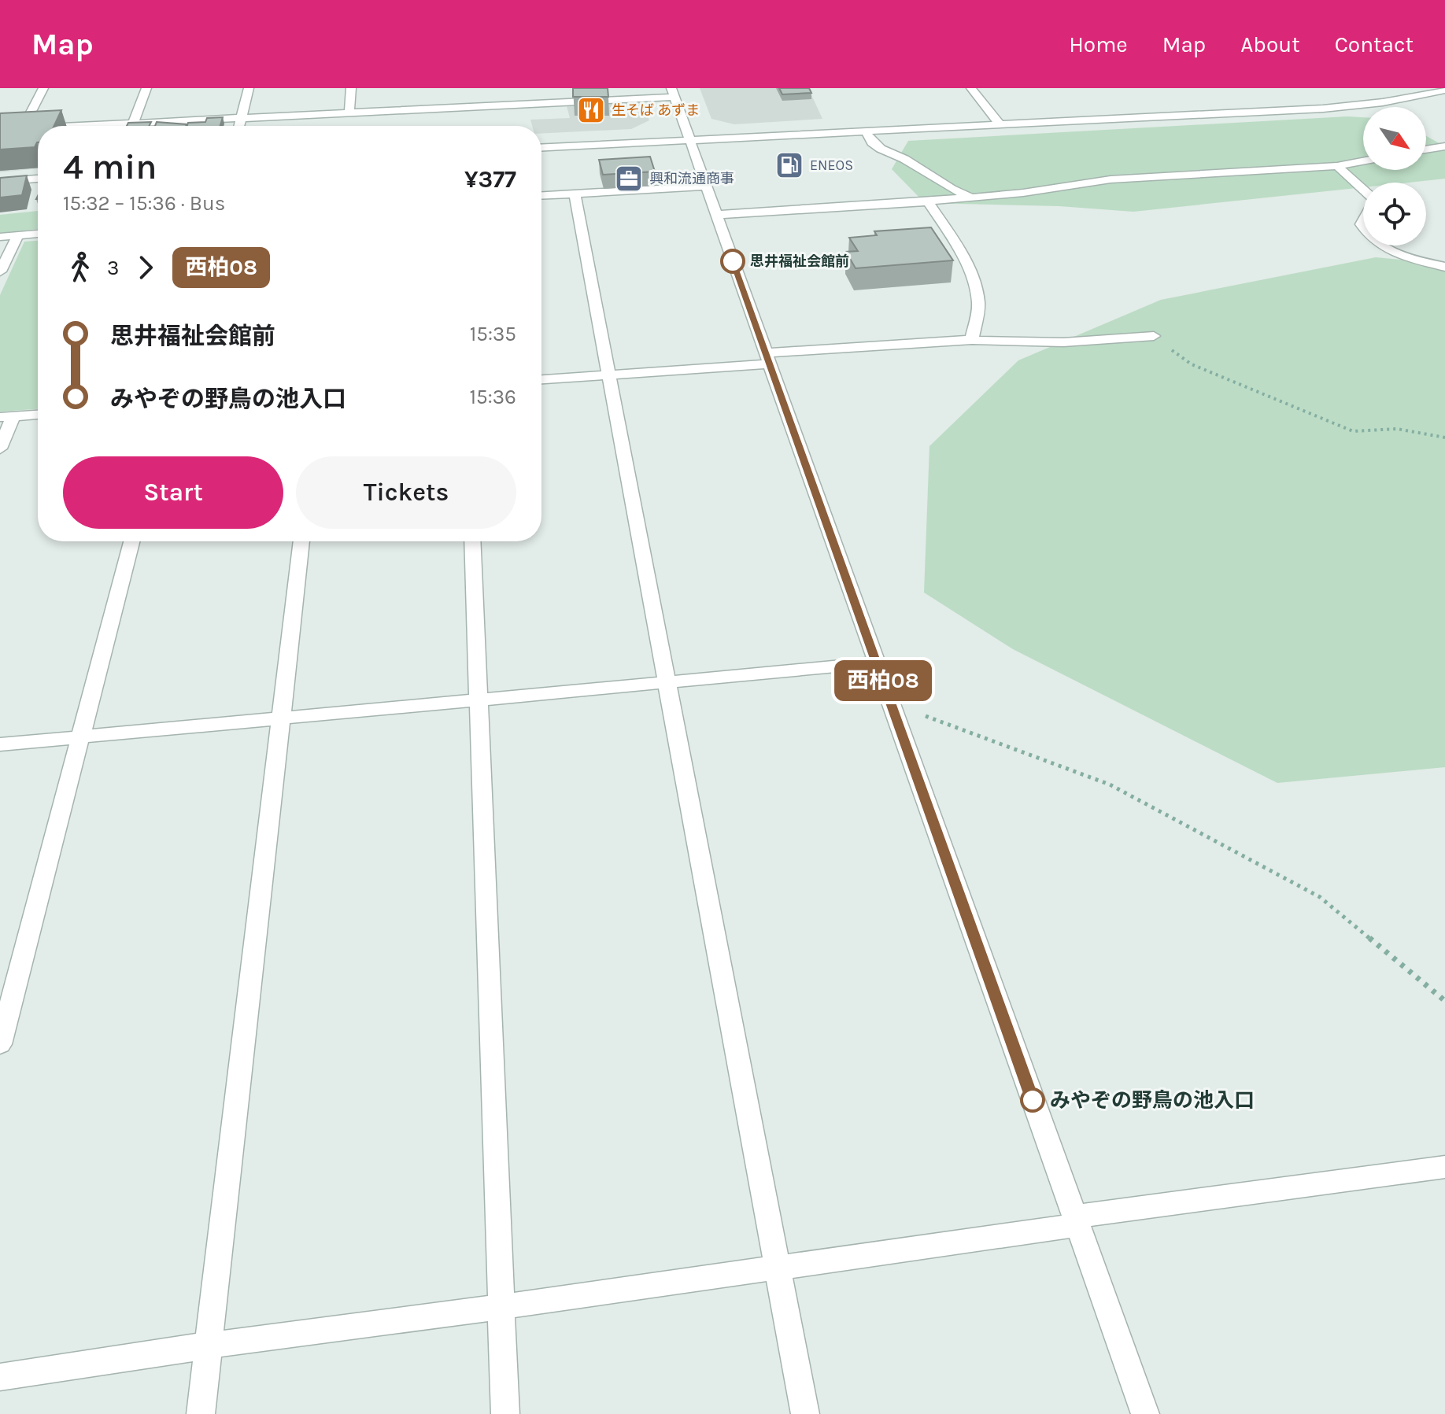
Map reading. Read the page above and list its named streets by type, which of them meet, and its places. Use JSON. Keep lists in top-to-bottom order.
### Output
{
  "places": {
    "restaurant": ["生そば あずま"],
    "fuel station": ["ENEOS"],
    "office": ["興和流通商事"],
    "other": ["思井福祉会館前", "みやぞの野鳥の池入口"]
  },
  "lines": ["bus line 西柏08"],
  "north": "bottom right",
  "page": {
    "header": "Map",
    "nav": [
      "Home",
      "Map",
      "About",
      "Contact"
    ],
    "on_map": "西柏08",
    "heading": ["4 min", "15:32 – 15:36 · Bus", "¥377"],
    "legs": ["3", "西柏08"],
    "list": [
      {
        "name": "思井福祉会館前",
        "value": "15:35"
      },
      {
        "name": "みやぞの野鳥の池入口",
        "value": "15:36"
      }
    ],
    "buttons": ["Start", "Tickets"]
  }
}
